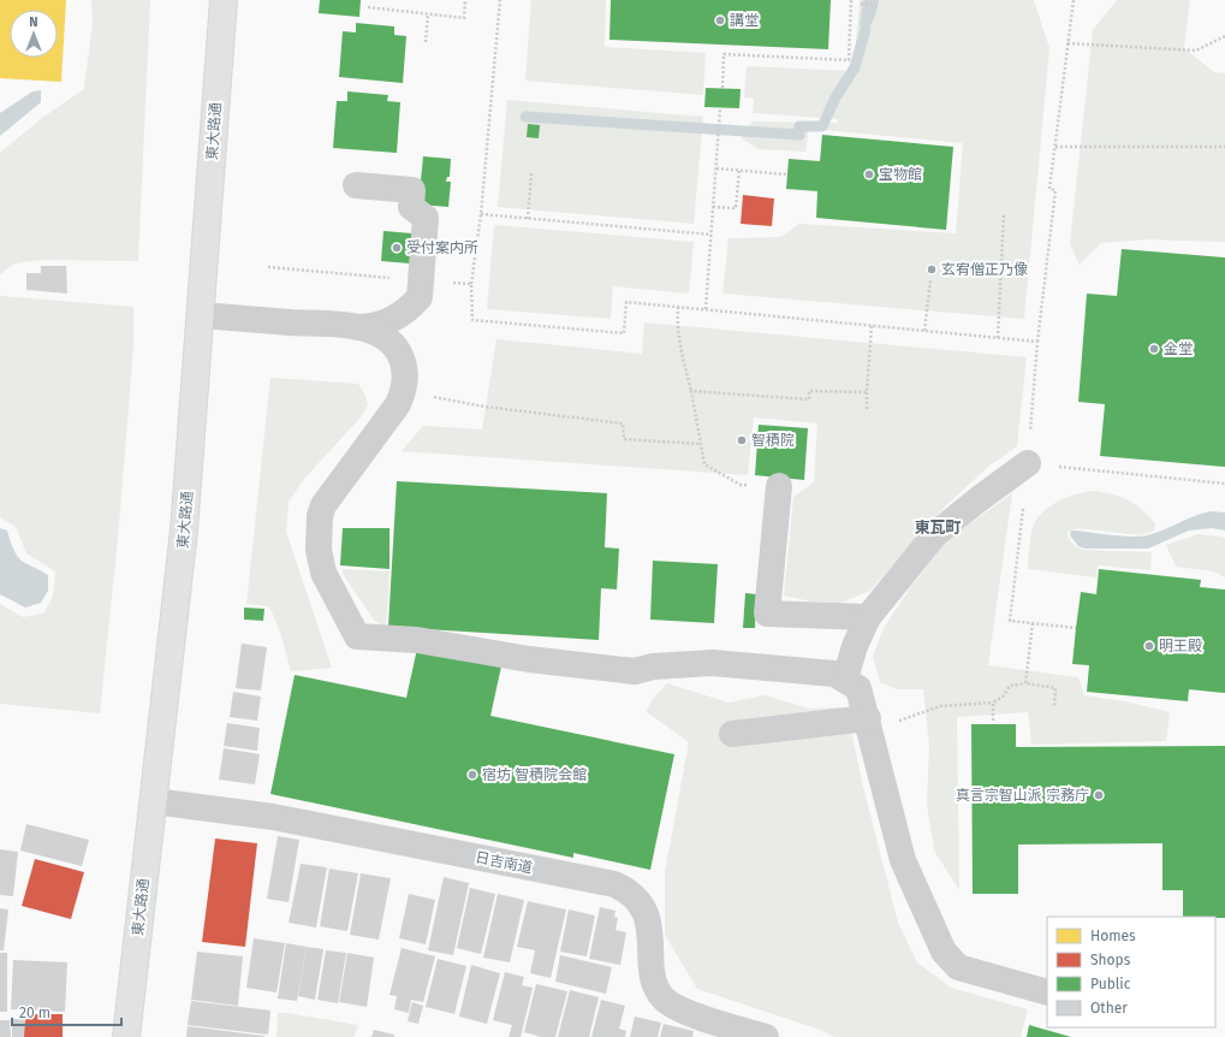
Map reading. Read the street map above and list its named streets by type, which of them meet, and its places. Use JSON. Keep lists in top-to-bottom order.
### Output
{
  "streets": {
    "main road": ["東大路通"],
    "street": ["日吉南道"]
  },
  "crossings": [
    ["東大路通", "日吉南道"]
  ],
  "districts": ["東瓦町"],
  "places": [
    "講堂",
    "宝物館",
    "受付案内所",
    "玄宥僧正乃像",
    "金堂",
    "智積院",
    "明王殿",
    "宿坊 智積院会館",
    "真言宗智山派 宗務庁"
  ],
  "legend": [
    "Homes",
    "Shops",
    "Public",
    "Other"
  ],
  "scale_bar": "20 m",
  "north": "top"
}
